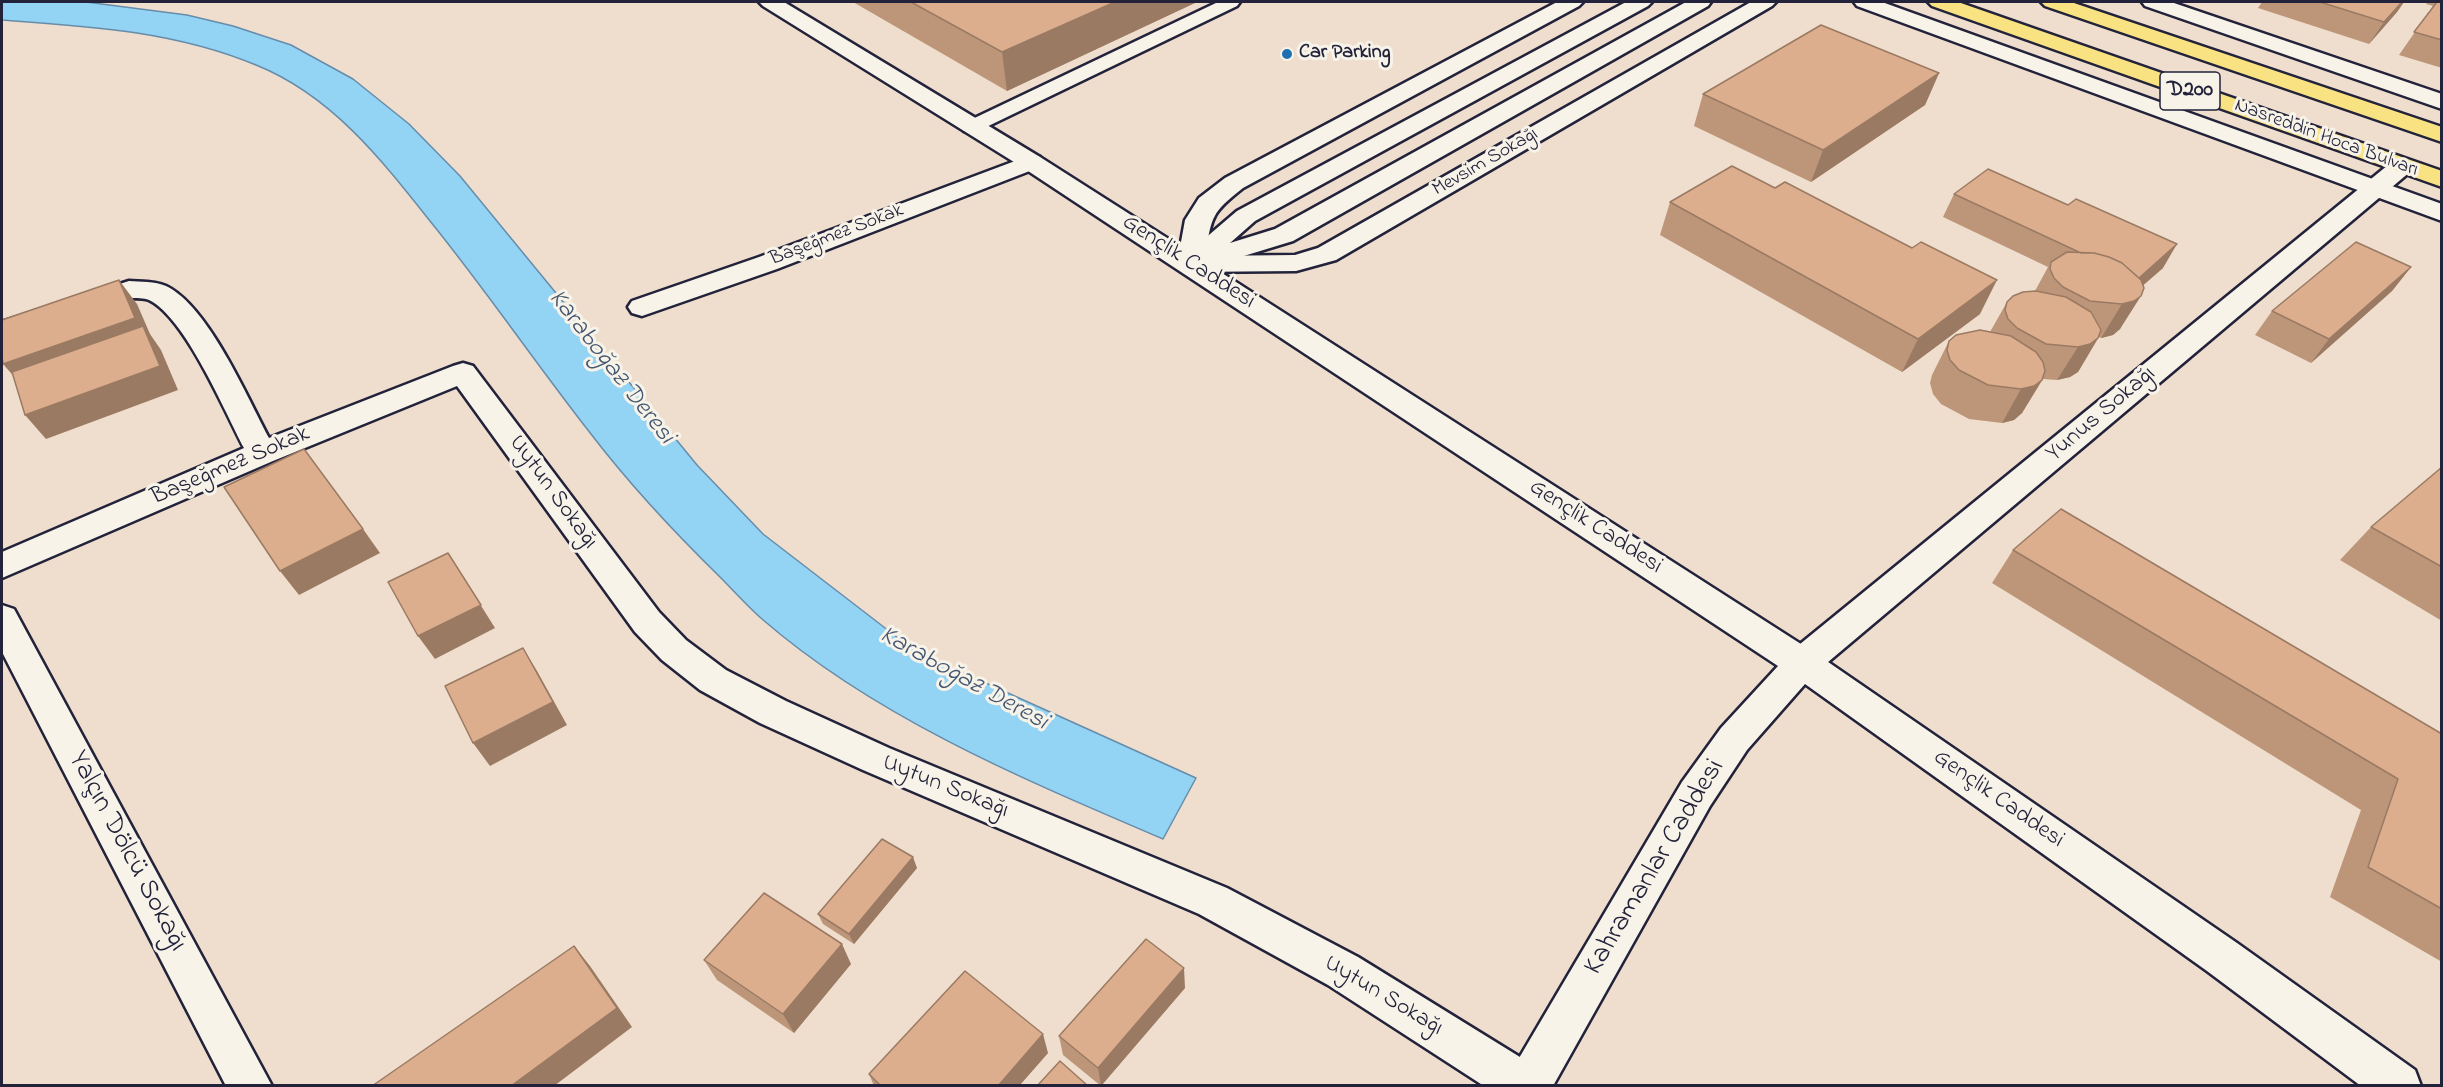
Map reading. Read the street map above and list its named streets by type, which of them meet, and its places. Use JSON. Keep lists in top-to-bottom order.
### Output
{
  "streets": {
    "highway": ["D200", "Nasreddin Hoca Bulvarı"],
    "street": [
      "Mevsim Sokağı",
      "Başeğmez Sokak",
      "Gençlik Caddesi",
      "Yunus Sokağı",
      "Uytun Sokağı",
      "Yalçın Dölcü Sokağı",
      "Kahramanlar Caddesi"
    ]
  },
  "crossings": [
    ["Nasreddin Hoca Bulvarı", "Yunus Sokağı"],
    ["Mevsim Sokağı", "Gençlik Caddesi"],
    ["Başeğmez Sokak", "Gençlik Caddesi"],
    ["Başeğmez Sokak", "Uytun Sokağı"],
    ["Gençlik Caddesi", "Yunus Sokağı"],
    ["Gençlik Caddesi", "Kahramanlar Caddesi"],
    ["Yunus Sokağı", "Kahramanlar Caddesi"],
    ["Uytun Sokağı", "Kahramanlar Caddesi"]
  ],
  "water": ["Karaboğaz Deresi"],
  "places": ["Car Parking"]
}
